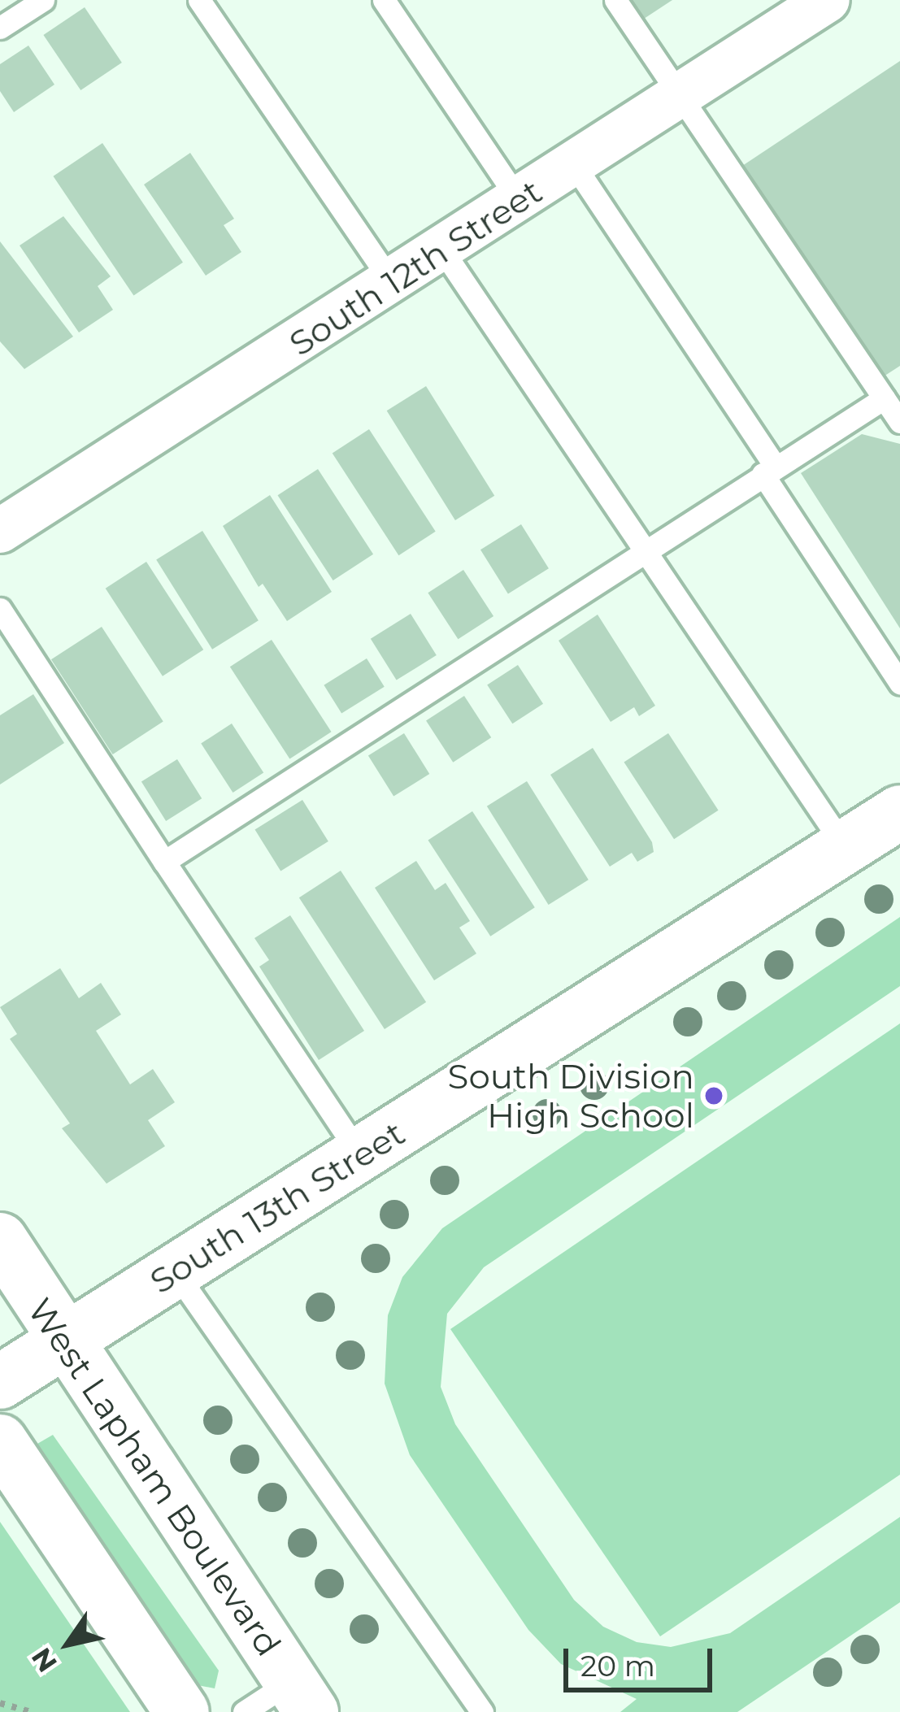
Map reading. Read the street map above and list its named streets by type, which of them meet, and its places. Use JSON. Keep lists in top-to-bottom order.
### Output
{
  "streets": {
    "street": ["South 12th Street", "South 13th Street", "West Lapham Boulevard"]
  },
  "crossings": [
    ["South 13th Street", "West Lapham Boulevard"]
  ],
  "places": ["South Division High School"],
  "scale_bar": "20 m",
  "north": "bottom left"
}
